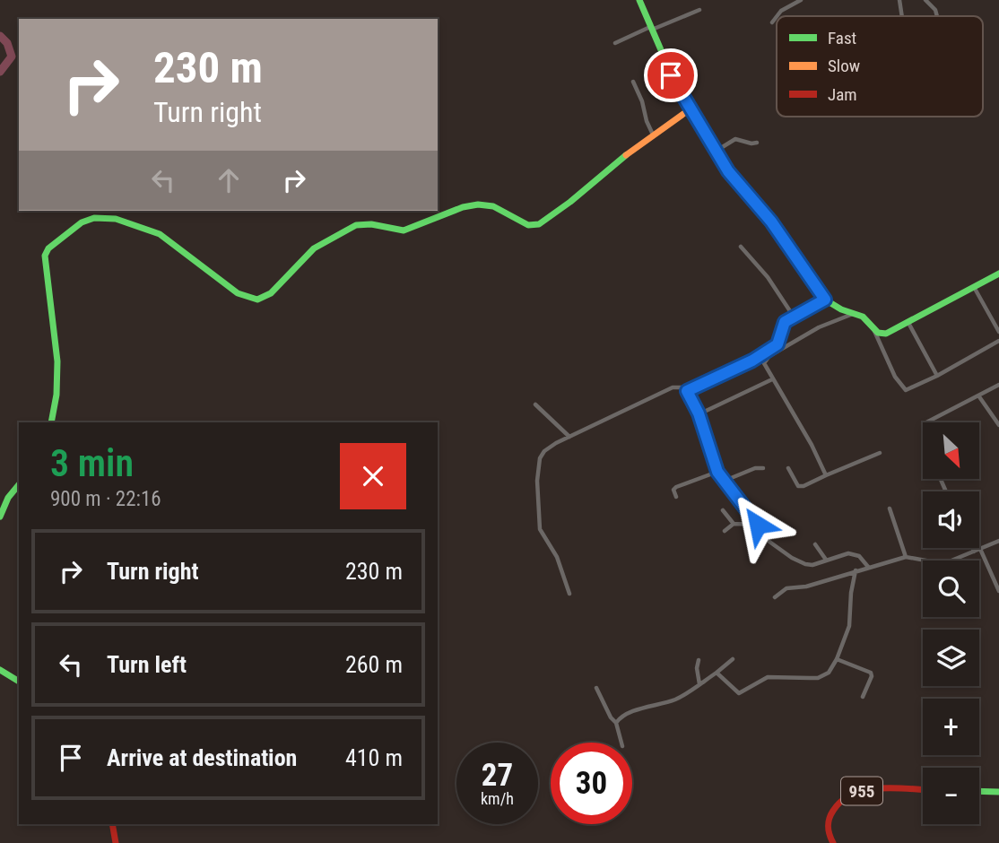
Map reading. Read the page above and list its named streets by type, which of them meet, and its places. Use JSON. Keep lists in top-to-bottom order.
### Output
{
  "streets": {
    "street": ["955"]
  },
  "legend": ["Fast", "Slow", "Jam"],
  "north": "bottom right",
  "page": {
    "turn": ["230 m", "Turn right"],
    "map_buttons": ["+", "−"],
    "heading": ["3 min", "900 m · 22:16"],
    "list": [
      {
        "name": "Turn right",
        "value": "230 m"
      },
      {
        "name": "Turn left",
        "value": "260 m"
      },
      {
        "name": "Arrive at destination",
        "value": "410 m"
      }
    ],
    "speed": "27 km/h",
    "limit": "30"
  }
}
